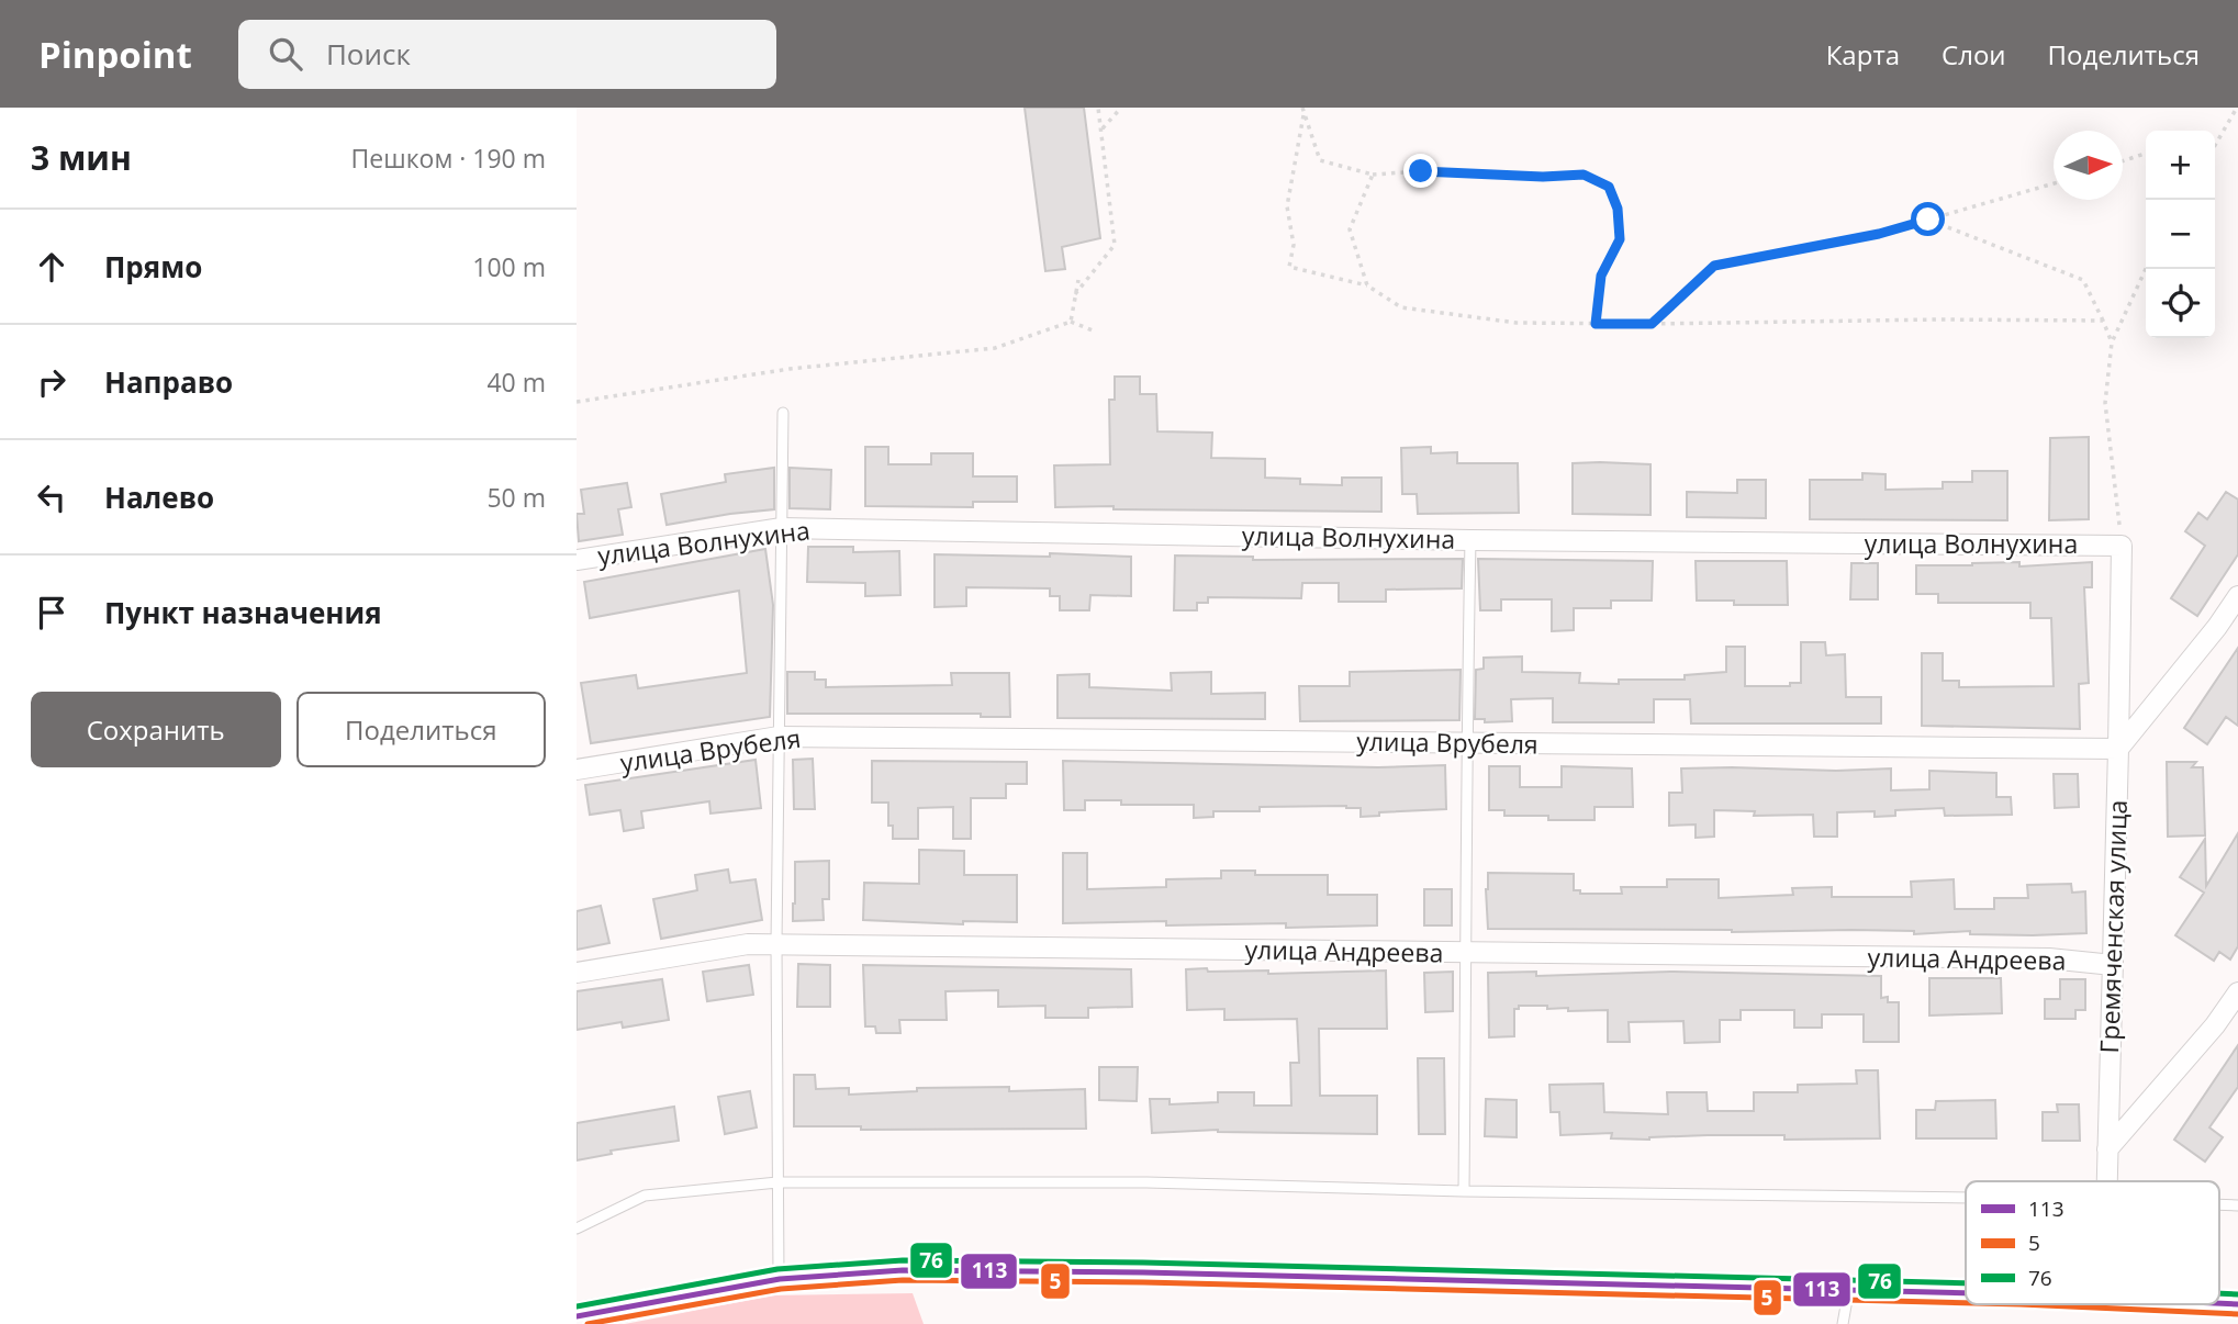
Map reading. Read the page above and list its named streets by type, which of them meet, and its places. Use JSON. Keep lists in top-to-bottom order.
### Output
{
  "streets": {
    "street": [
      "улица Волнухина",
      "улица Врубеля",
      "Гремяченская улица",
      "улица Андреева"
    ]
  },
  "crossings": [
    ["улица Врубеля", "Гремяченская улица"],
    ["Гремяченская улица", "улица Андреева"]
  ],
  "lines": ["transit line 76", "transit line 113", "transit line 5"],
  "legend": ["113", "5", "76"],
  "north": "right",
  "page": {
    "header": "Pinpoint",
    "search": "Поиск",
    "nav": ["Карта", "Слои", "Поделиться"],
    "heading": ["3 мин", "Пешком · 190 m"],
    "map_buttons": ["+", "−"],
    "list": [
      ["Прямо", "100 m"],
      ["Направо", "40 m"],
      ["Налево", "50 m"],
      "Пункт назначения"
    ],
    "buttons": ["Сохранить", "Поделиться"]
  }
}
